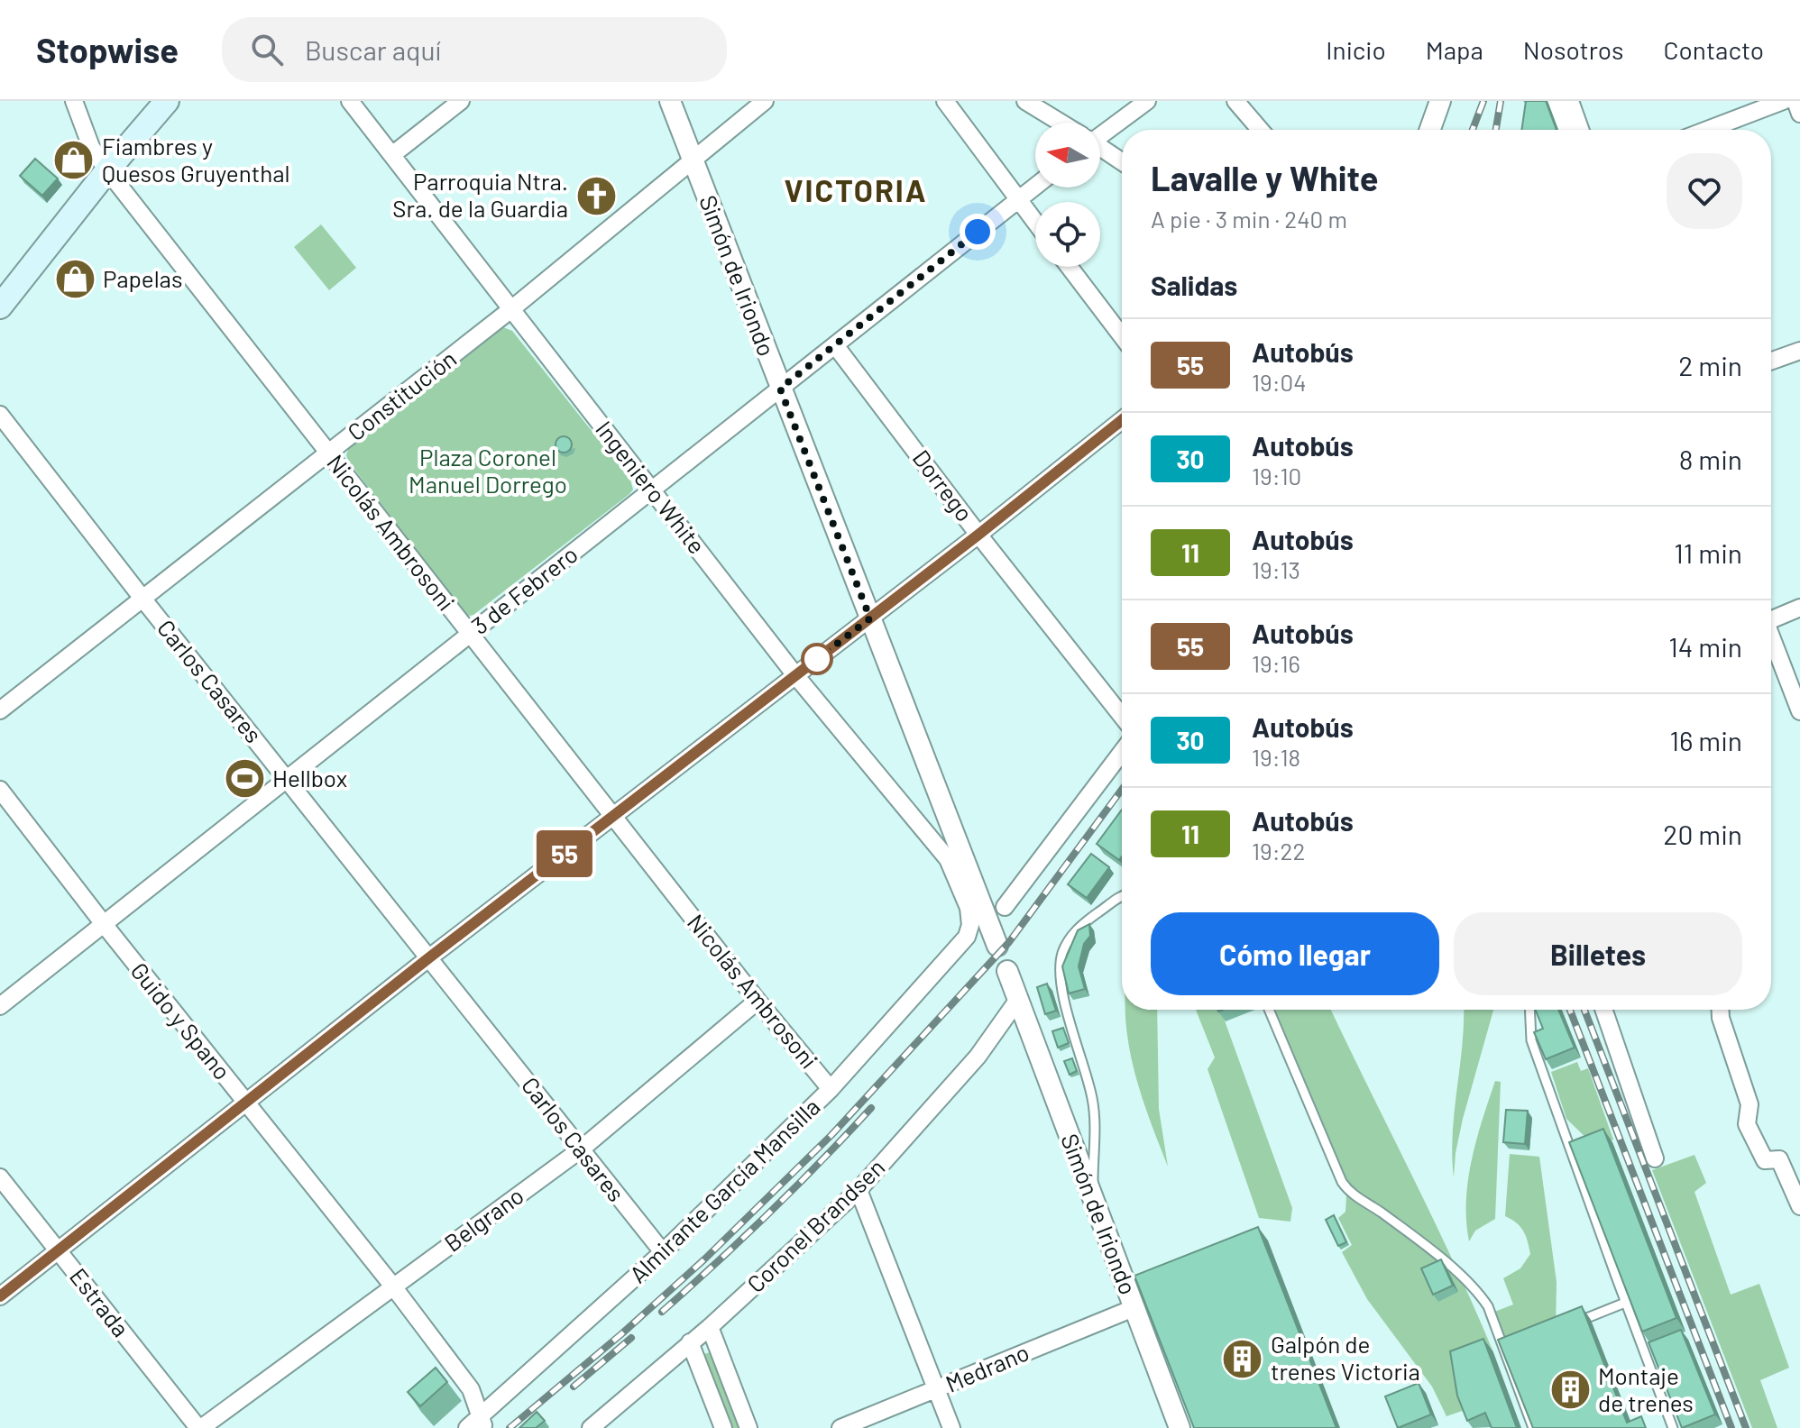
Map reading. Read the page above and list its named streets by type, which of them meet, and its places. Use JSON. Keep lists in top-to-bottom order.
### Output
{
  "streets": {
    "street": [
      "Simón de Iriondo",
      "Constitución",
      "Dorrego",
      "Ingeniero White",
      "Nicolás Ambrosoni",
      "3 de Febrero",
      "Carlos Casares",
      "Guido y Spano",
      "Almirante García Mansilla",
      "Belgrano",
      "Coronel Brandsen",
      "Estrada",
      "Medrano"
    ]
  },
  "crossings": [
    ["Simón de Iriondo", "Constitución"],
    ["Simón de Iriondo", "Ingeniero White"],
    ["Simón de Iriondo", "3 de Febrero"],
    ["Simón de Iriondo", "Almirante García Mansilla"],
    ["Simón de Iriondo", "Coronel Brandsen"],
    ["Simón de Iriondo", "Medrano"],
    ["Constitución", "Ingeniero White"],
    ["Constitución", "Nicolás Ambrosoni"],
    ["Constitución", "Carlos Casares"],
    ["Dorrego", "3 de Febrero"],
    ["Ingeniero White", "3 de Febrero"],
    ["Nicolás Ambrosoni", "3 de Febrero"],
    ["Nicolás Ambrosoni", "Almirante García Mansilla"],
    ["Nicolás Ambrosoni", "Belgrano"],
    ["3 de Febrero", "Carlos Casares"],
    ["3 de Febrero", "Guido y Spano"],
    ["Carlos Casares", "Almirante García Mansilla"],
    ["Carlos Casares", "Belgrano"],
    ["Guido y Spano", "Almirante García Mansilla"],
    ["Guido y Spano", "Belgrano"],
    ["Belgrano", "Estrada"]
  ],
  "districts": ["VICTORIA"],
  "parks": ["Plaza Coronel Manuel Dorrego"],
  "places": {
    "shop": ["Fiambres y Quesos Gruyenthal", "Papelas"],
    "church": ["Parroquia Ntra. Sra. de la Guardia"],
    "sports": ["Hellbox"],
    "building": ["Galpón de trenes Victoria", "Montaje de trenes"]
  },
  "lines": ["bus line 55"],
  "north": "left",
  "page": {
    "header": "Stopwise",
    "search": "Buscar aquí",
    "nav": [
      "Inicio",
      "Mapa",
      "Nosotros",
      "Contacto"
    ],
    "on_map": "55",
    "heading": [
      ["Lavalle y White", "A pie · 3 min · 240 m"],
      "Salidas"
    ],
    "list": [
      {
        "mark": "55",
        "name": "Autobús",
        "note": "19:04",
        "value": "2 min"
      },
      {
        "mark": "30",
        "name": "Autobús",
        "note": "19:10",
        "value": "8 min"
      },
      {
        "mark": "11",
        "name": "Autobús",
        "note": "19:13",
        "value": "11 min"
      },
      {
        "mark": "55",
        "name": "Autobús",
        "note": "19:16",
        "value": "14 min"
      },
      {
        "mark": "30",
        "name": "Autobús",
        "note": "19:18",
        "value": "16 min"
      },
      {
        "mark": "11",
        "name": "Autobús",
        "note": "19:22",
        "value": "20 min"
      }
    ],
    "buttons": ["Cómo llegar", "Billetes"]
  }
}
